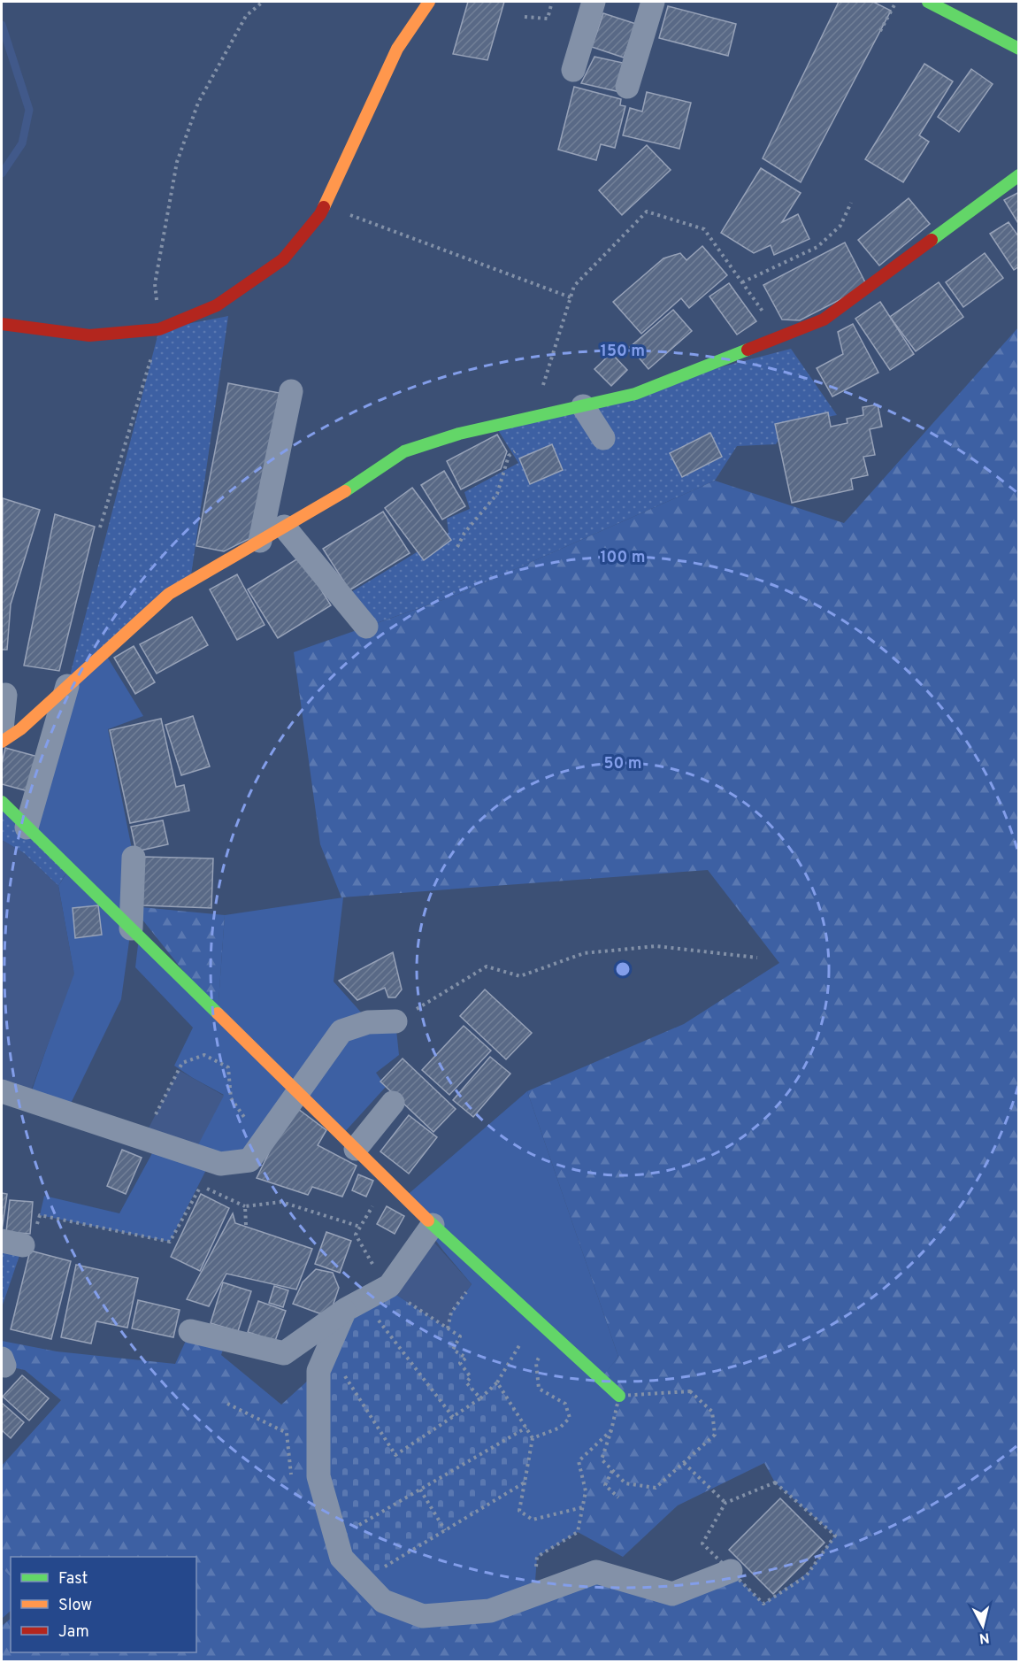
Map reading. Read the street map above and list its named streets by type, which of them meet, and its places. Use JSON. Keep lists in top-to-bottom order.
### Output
{
  "legend": ["Fast", "Slow", "Jam"],
  "north": "bottom",
  "rings": ["150 m", "100 m", "50 m"]
}
